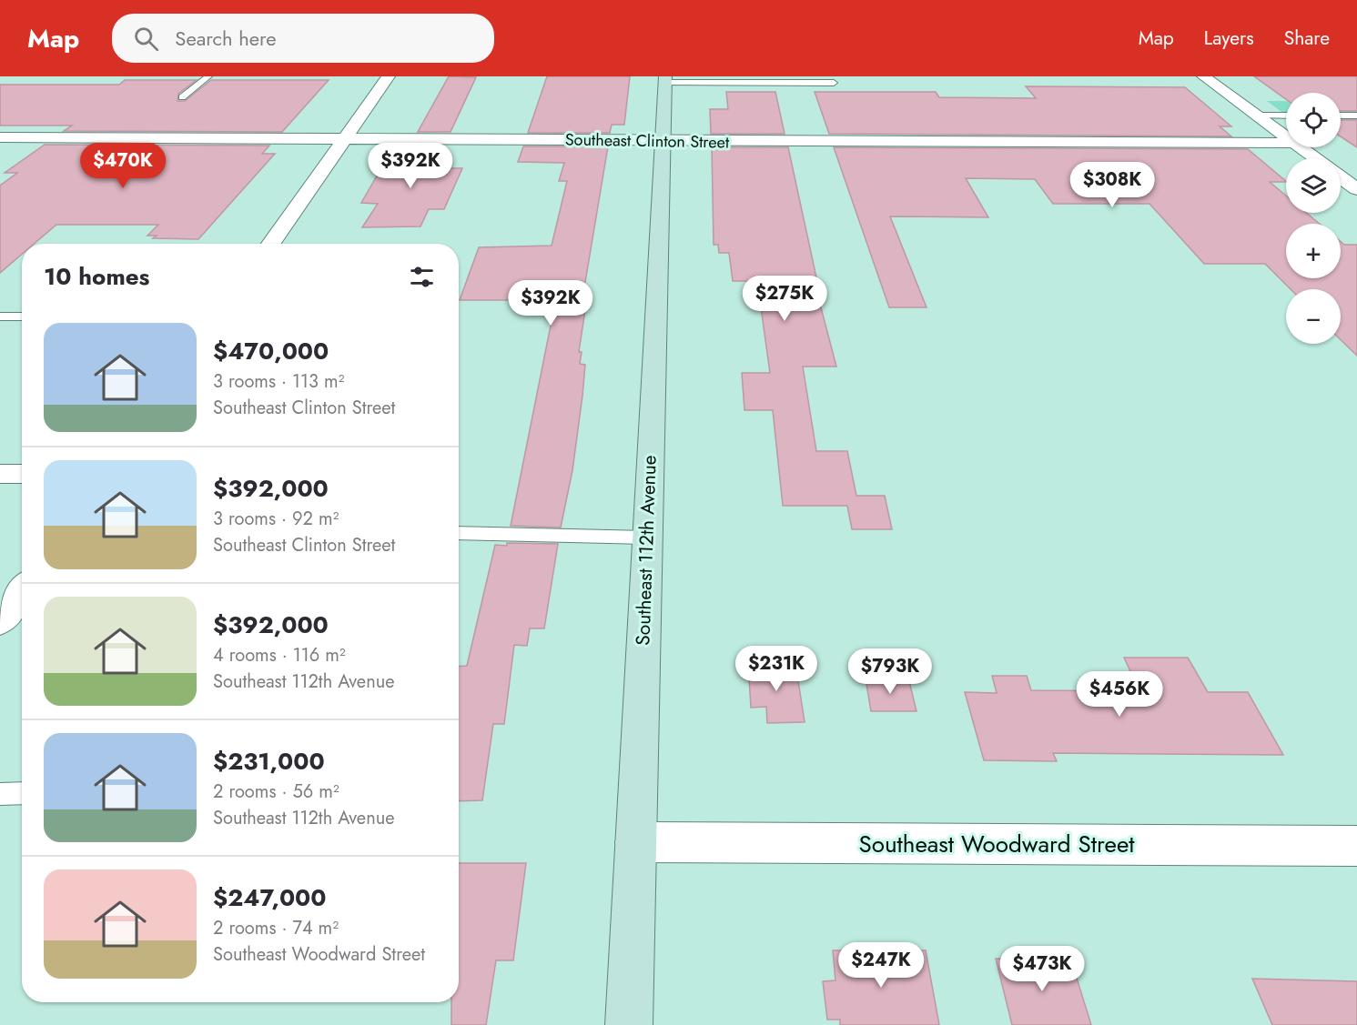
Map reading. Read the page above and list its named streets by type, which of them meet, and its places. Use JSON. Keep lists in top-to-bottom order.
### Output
{
  "streets": {
    "main road": ["Southeast 112th Avenue"],
    "street": ["Southeast Clinton Street", "Southeast Woodward Street"]
  },
  "crossings": [
    ["Southeast Clinton Street", "Southeast 112th Avenue"],
    ["Southeast 112th Avenue", "Southeast Woodward Street"]
  ],
  "page": {
    "header": "Map",
    "search": "Search here",
    "nav": ["Map", "Layers", "Share"],
    "map_buttons": ["+", "−"],
    "price": [
      "$470K",
      "$392K",
      "$308K",
      "$275K",
      "$392K",
      "$231K",
      "$793K",
      "$456K",
      "$247K",
      "$473K"
    ],
    "heading": "10 homes",
    "list": [
      {
        "name": "$470,000",
        "note": "3 rooms · 113 m² · Southeast Clinton Street"
      },
      {
        "name": "$392,000",
        "note": "3 rooms · 92 m² · Southeast Clinton Street"
      },
      {
        "name": "$392,000",
        "note": "4 rooms · 116 m² · Southeast 112th Avenue"
      },
      {
        "name": "$231,000",
        "note": "2 rooms · 56 m² · Southeast 112th Avenue"
      },
      {
        "name": "$247,000",
        "note": "2 rooms · 74 m² · Southeast Woodward Street"
      }
    ]
  }
}
